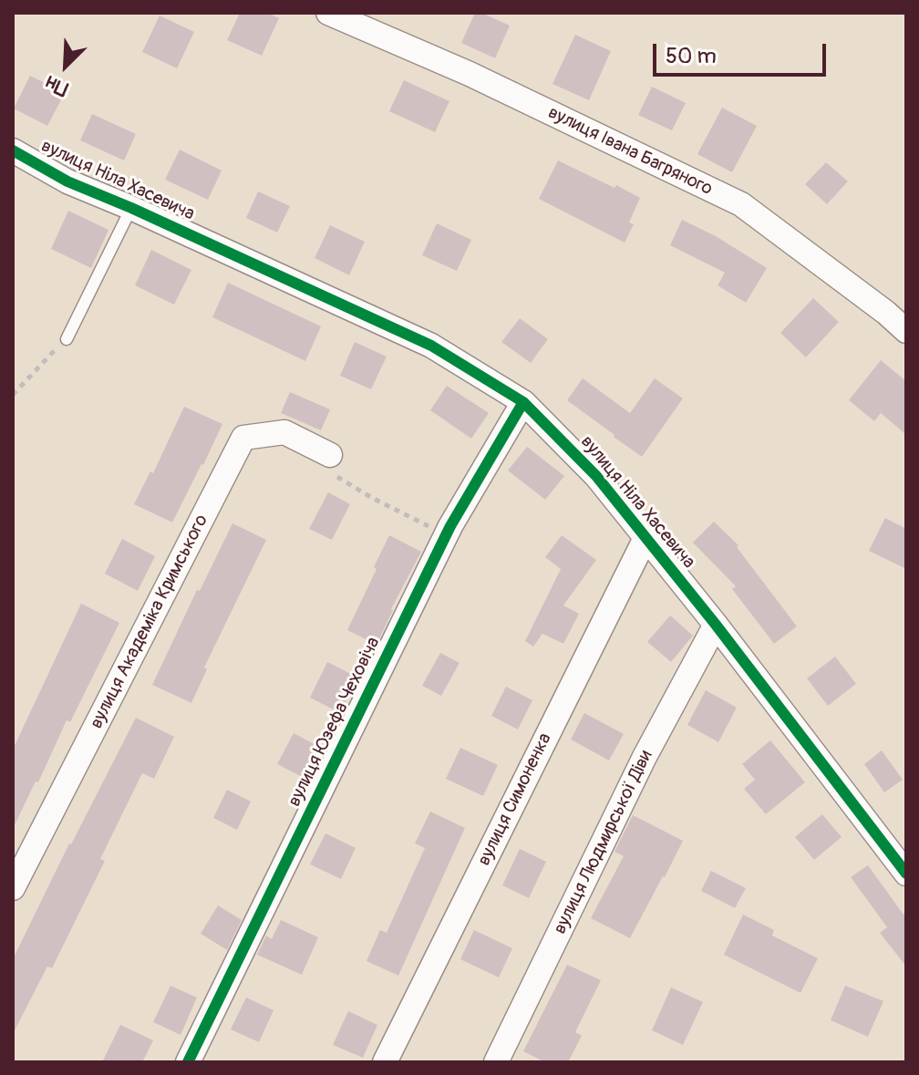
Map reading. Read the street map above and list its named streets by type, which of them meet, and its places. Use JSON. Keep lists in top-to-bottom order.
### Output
{
  "streets": {
    "street": [
      "вулиця Івана Багряного",
      "вулиця Ніла Хасевича",
      "вулиця Академіка Кримського",
      "вулиця Юзефа Чеховіча",
      "вулиця Симоненка",
      "вулиця Людмирської Діви"
    ]
  },
  "crossings": [
    ["вулиця Ніла Хасевича", "вулиця Юзефа Чеховіча"],
    ["вулиця Ніла Хасевича", "вулиця Симоненка"],
    ["вулиця Ніла Хасевича", "вулиця Людмирської Діви"]
  ],
  "scale_bar": "50 m",
  "north": "bottom left"
}
